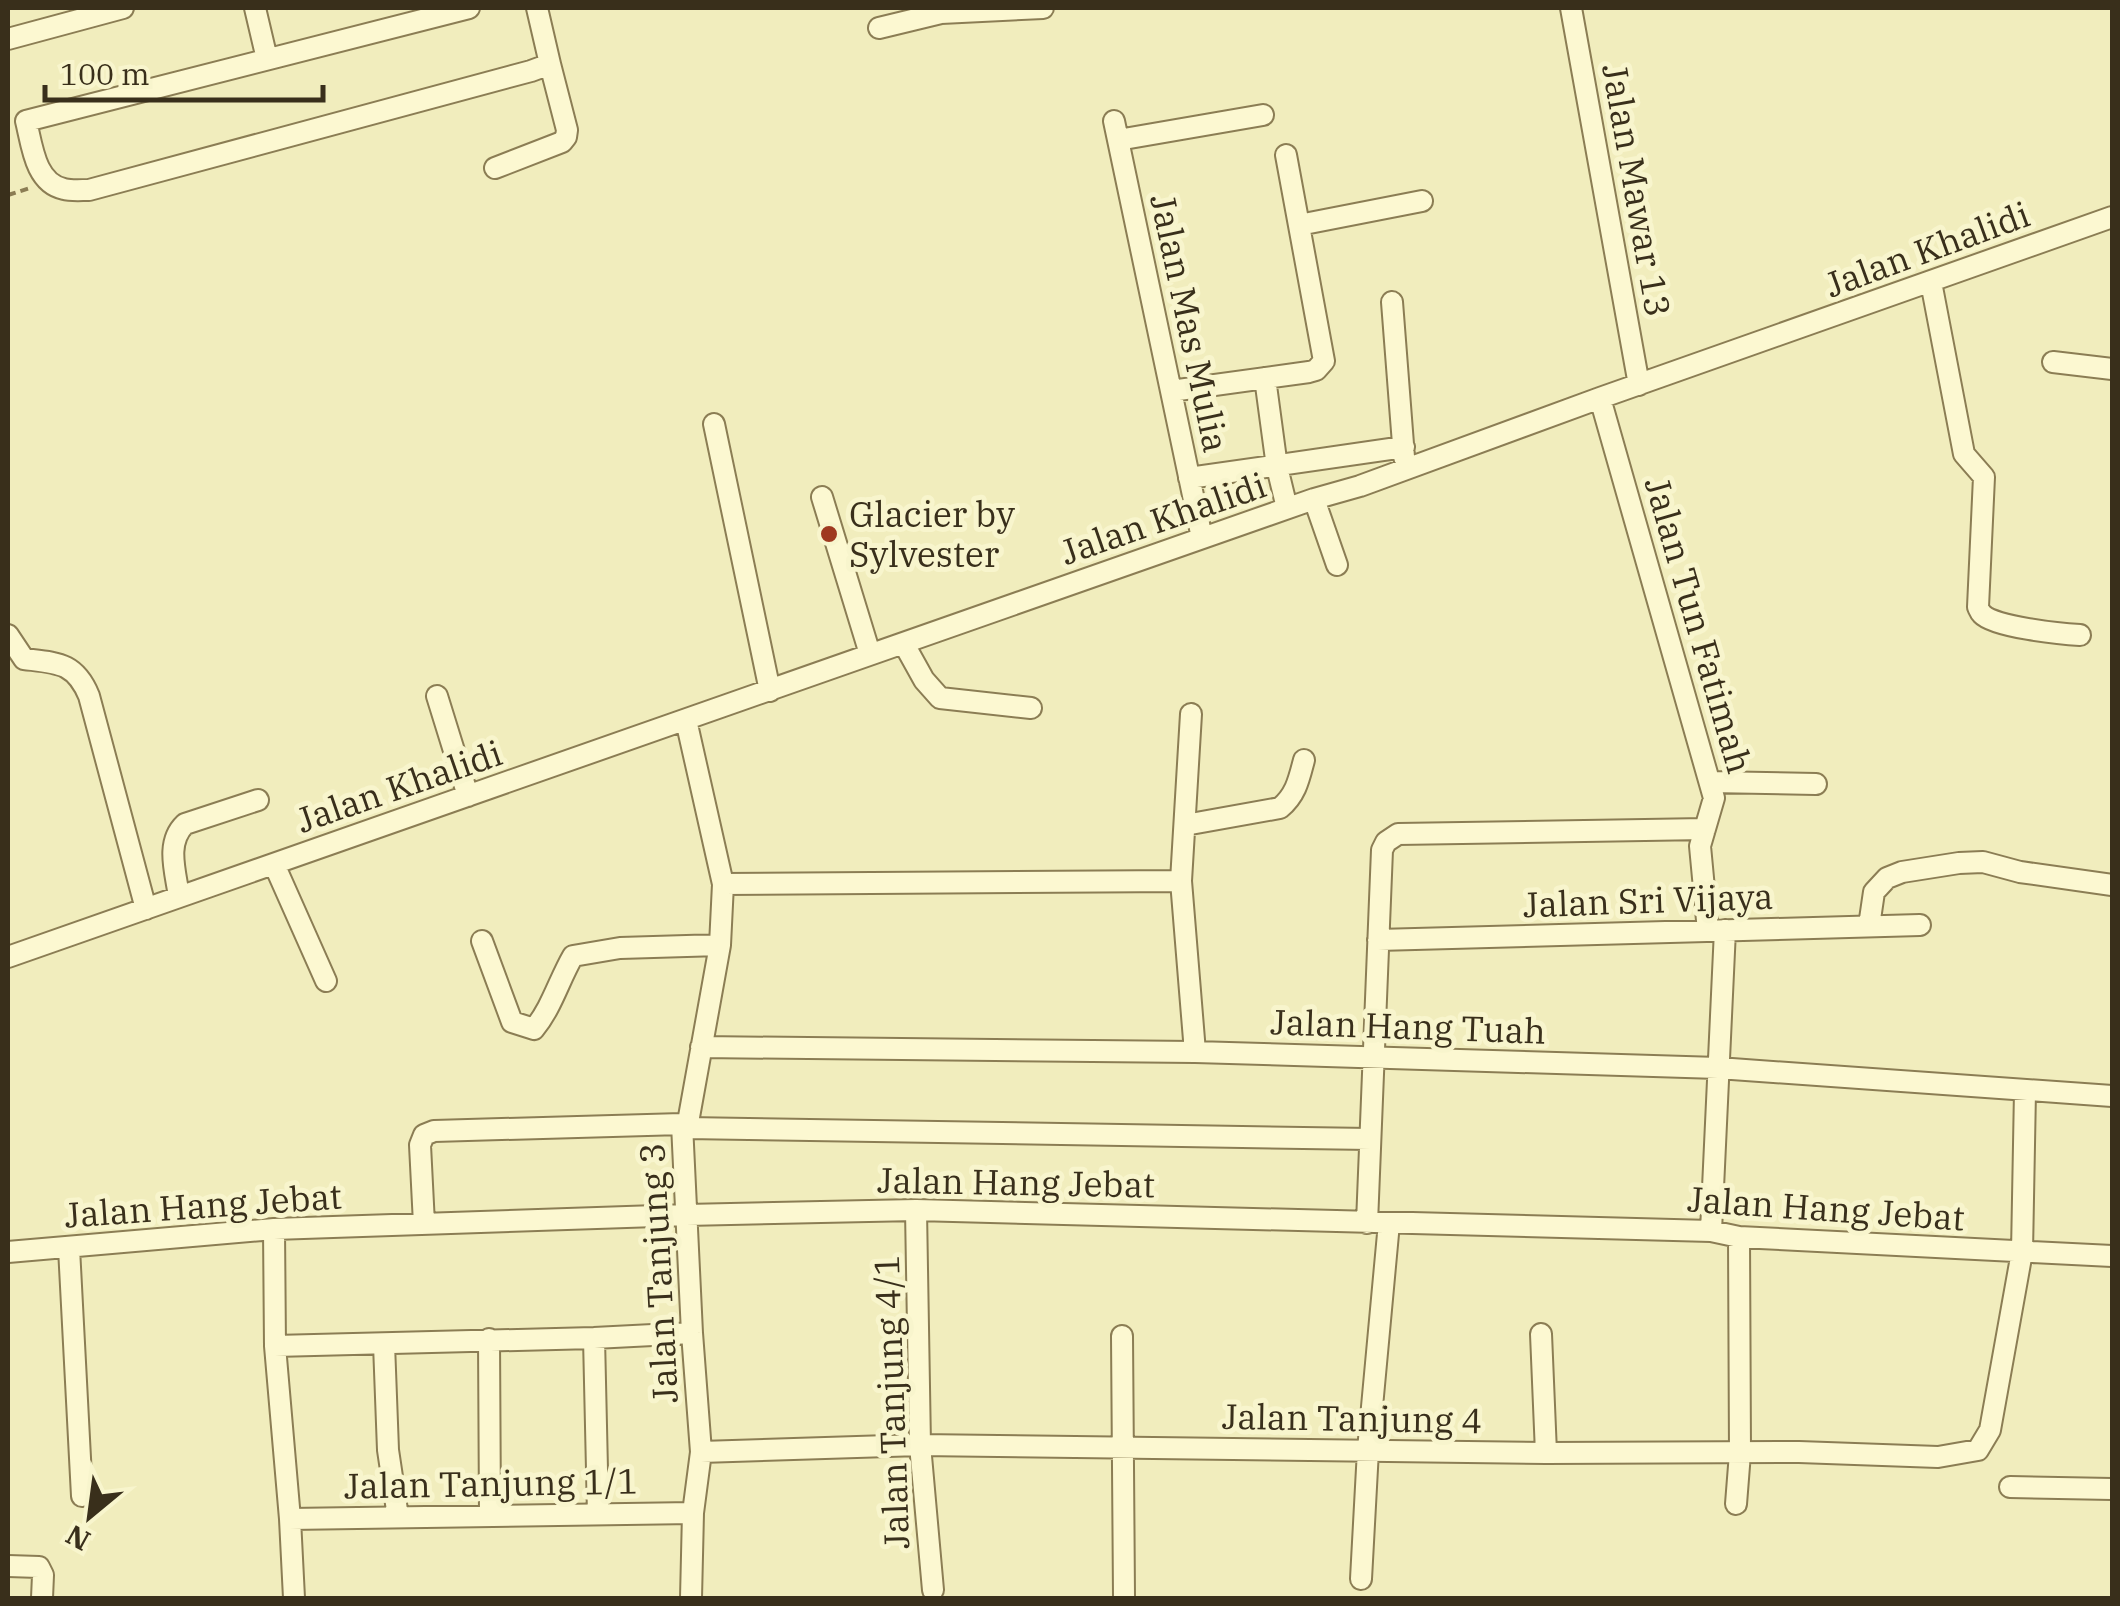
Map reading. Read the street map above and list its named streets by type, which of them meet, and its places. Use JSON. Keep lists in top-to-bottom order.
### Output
{
  "streets": {
    "street": [
      "Jalan Mawar 13",
      "Jalan Khalidi",
      "Jalan Mas Mulia",
      "Jalan Tun Fatimah",
      "Jalan Sri Vijaya",
      "Jalan Hang Tuah",
      "Jalan Hang Jebat",
      "Jalan Tanjung 3",
      "Jalan Tanjung 4/1",
      "Jalan Tanjung 4",
      "Jalan Tanjung 1/1"
    ]
  },
  "crossings": [
    ["Jalan Mawar 13", "Jalan Khalidi"],
    ["Jalan Khalidi", "Jalan Mas Mulia"],
    ["Jalan Khalidi", "Jalan Tun Fatimah"],
    ["Jalan Khalidi", "Jalan Tanjung 3"],
    ["Jalan Tun Fatimah", "Jalan Sri Vijaya"],
    ["Jalan Tun Fatimah", "Jalan Hang Tuah"],
    ["Jalan Tun Fatimah", "Jalan Hang Jebat"],
    ["Jalan Hang Tuah", "Jalan Tanjung 3"],
    ["Jalan Hang Jebat", "Jalan Tanjung 3"],
    ["Jalan Hang Jebat", "Jalan Tanjung 4/1"],
    ["Jalan Hang Jebat", "Jalan Tanjung 4"],
    ["Jalan Tanjung 3", "Jalan Tanjung 4"],
    ["Jalan Tanjung 3", "Jalan Tanjung 1/1"],
    ["Jalan Tanjung 4/1", "Jalan Tanjung 4"]
  ],
  "places": ["Glacier by Sylvester"],
  "scale_bar": "100 m",
  "north": "bottom left"
}
